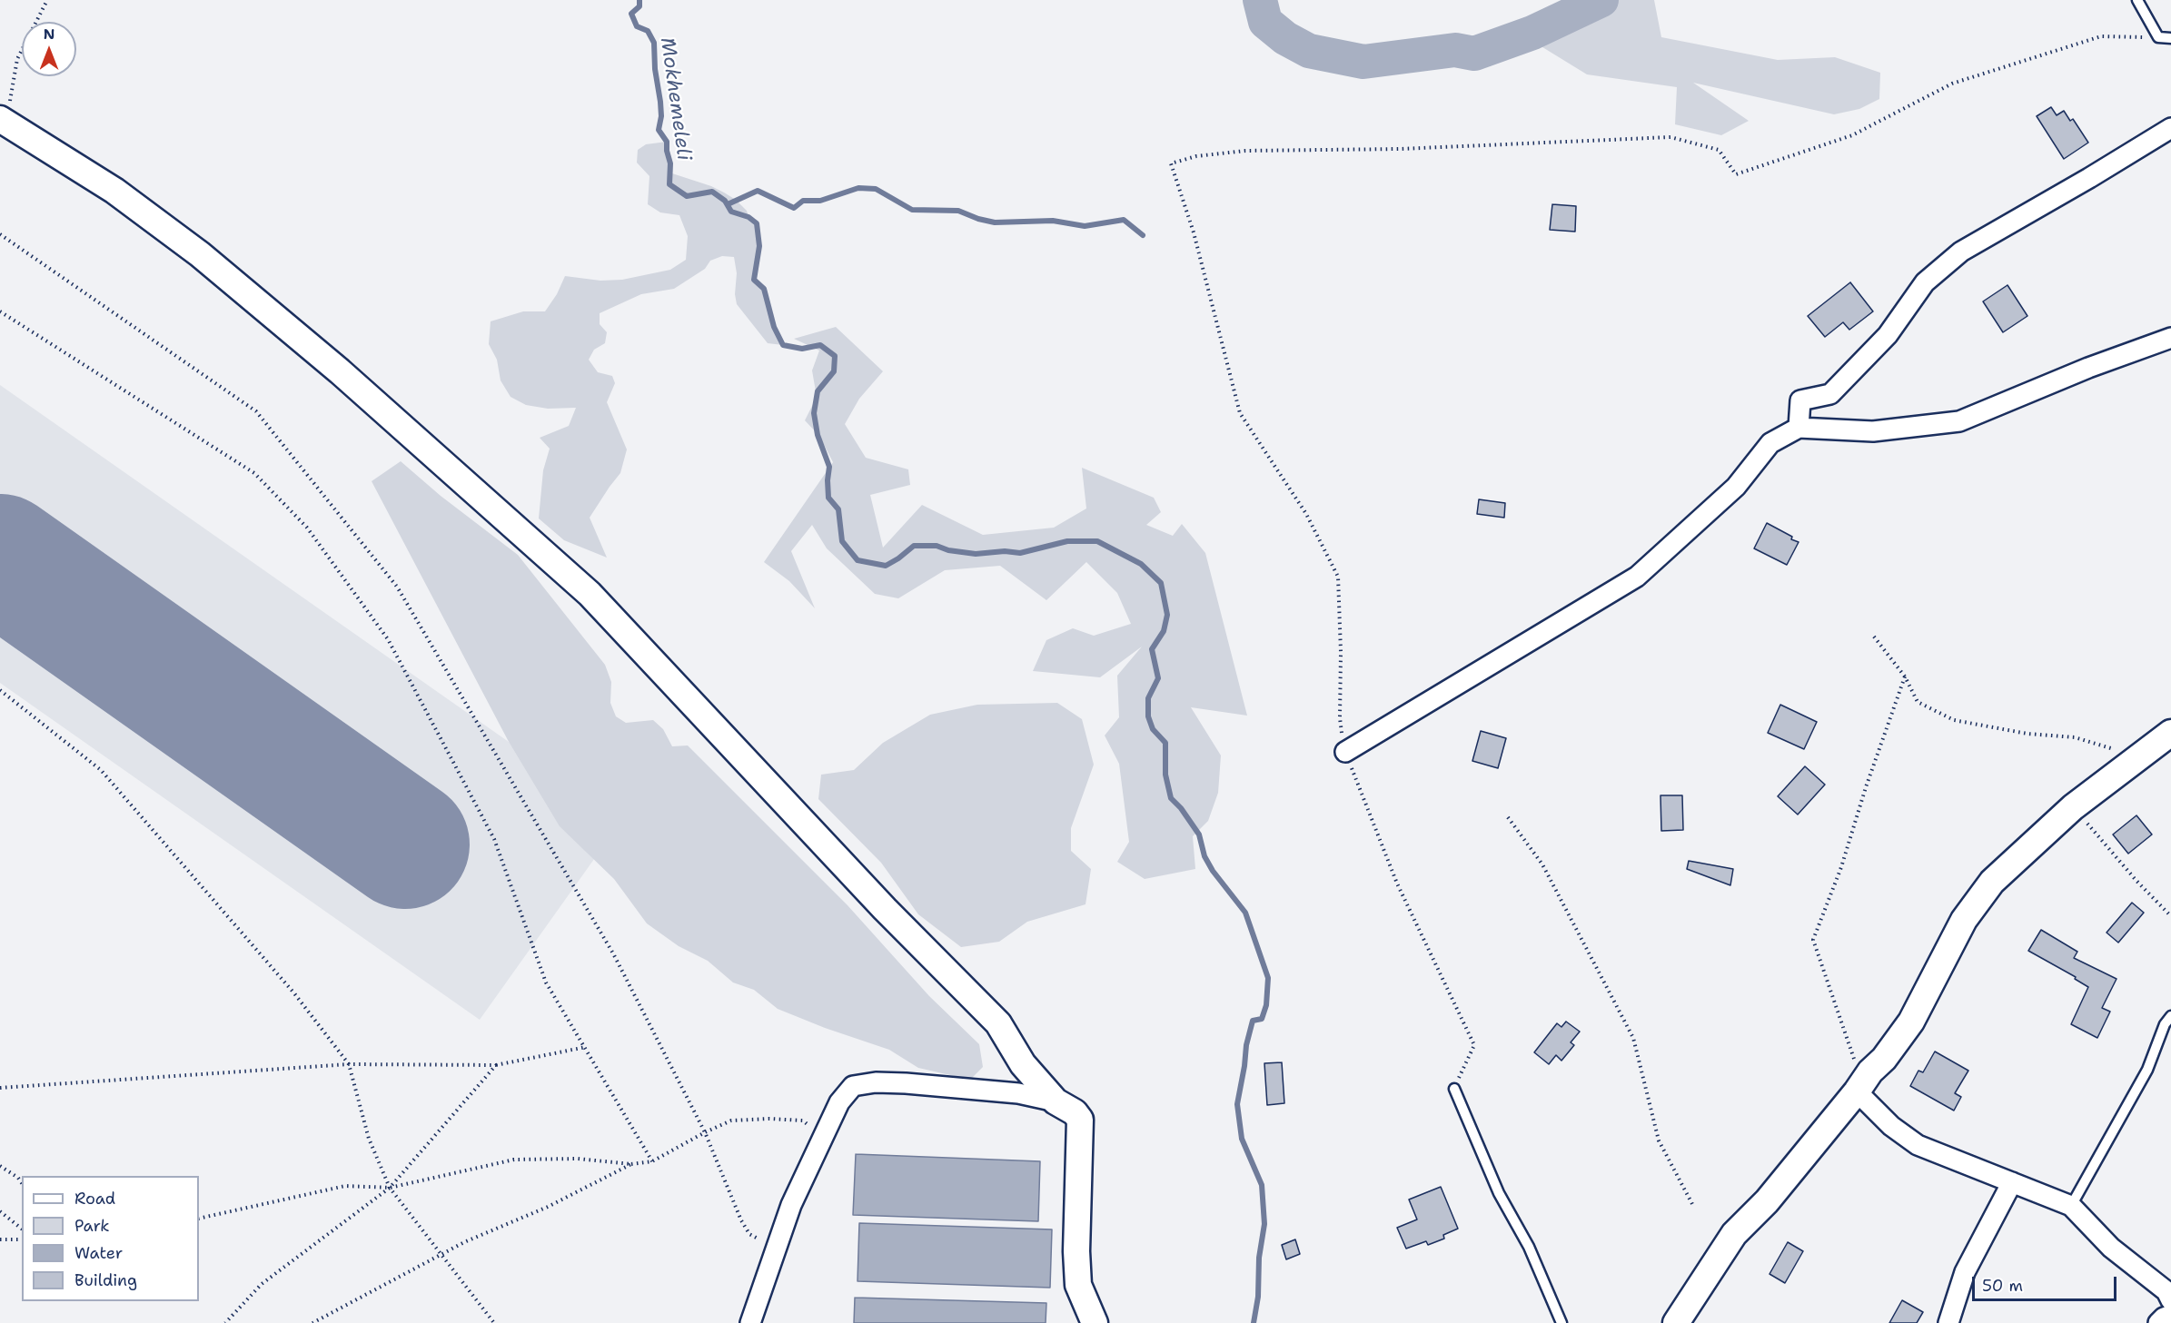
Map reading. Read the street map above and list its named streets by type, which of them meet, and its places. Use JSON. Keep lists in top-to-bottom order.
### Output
{
  "water": ["Mokhemeleli"],
  "legend": [
    "Road",
    "Park",
    "Water",
    "Building"
  ],
  "scale_bar": "50 m",
  "north": "top"
}
